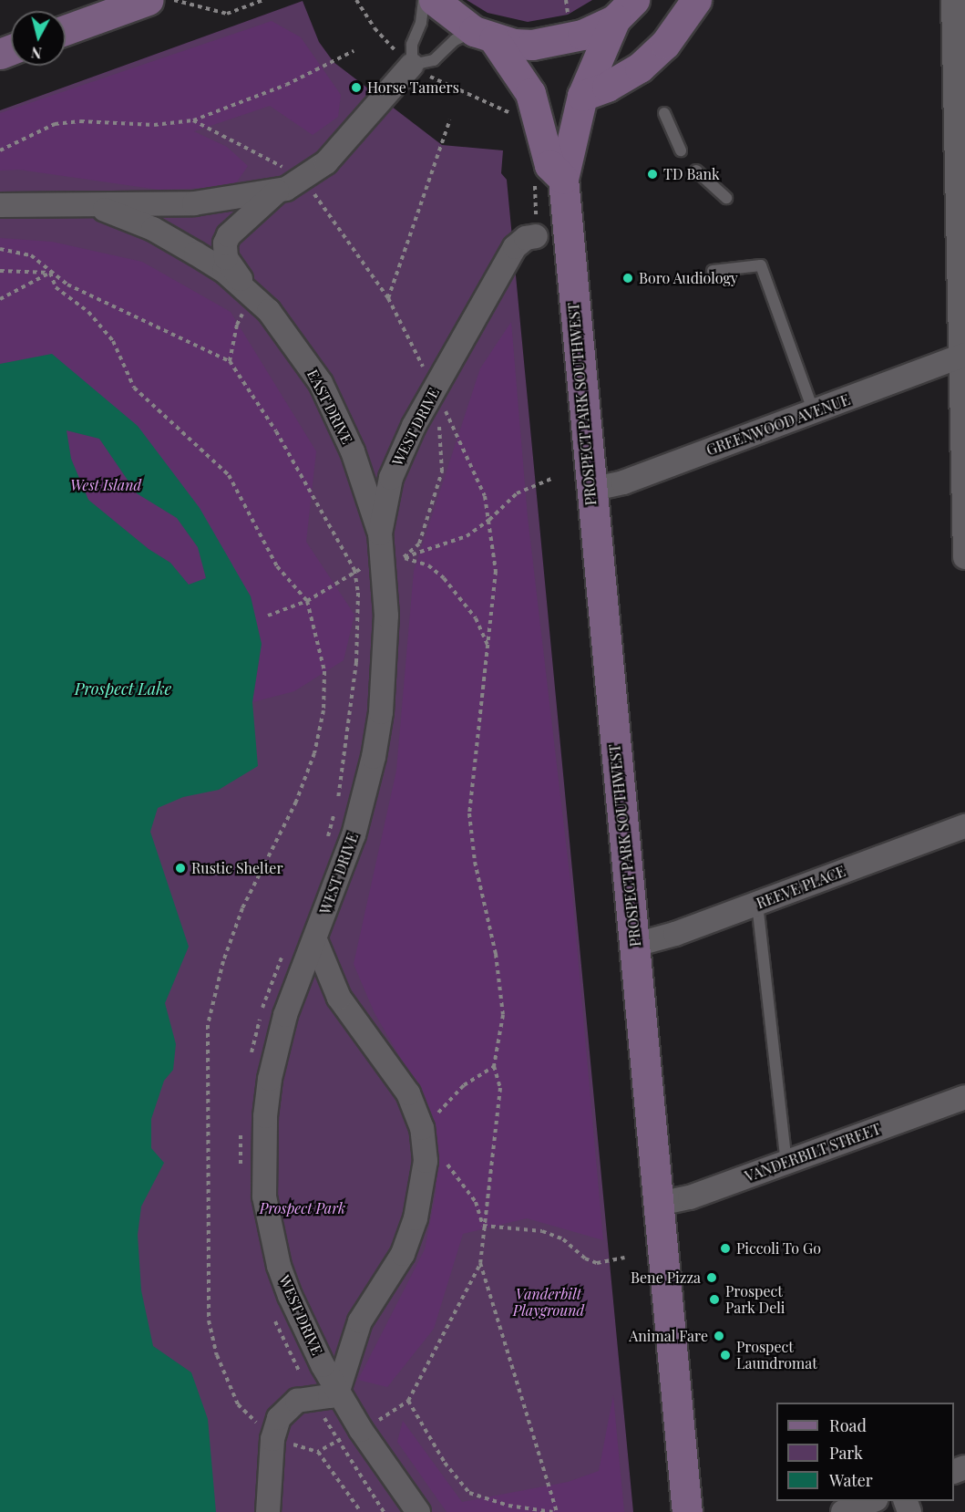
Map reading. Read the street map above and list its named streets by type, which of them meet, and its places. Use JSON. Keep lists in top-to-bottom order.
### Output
{
  "streets": {
    "street": [
      "PROSPECT PARK SOUTHWEST",
      "EAST DRIVE",
      "GREENWOOD AVENUE",
      "WEST DRIVE",
      "REEVE PLACE",
      "VANDERBILT STREET"
    ]
  },
  "crossings": [
    ["PROSPECT PARK SOUTHWEST", "GREENWOOD AVENUE"],
    ["PROSPECT PARK SOUTHWEST", "WEST DRIVE"],
    ["PROSPECT PARK SOUTHWEST", "REEVE PLACE"],
    ["PROSPECT PARK SOUTHWEST", "VANDERBILT STREET"],
    ["EAST DRIVE", "WEST DRIVE"]
  ],
  "water": ["Prospect Lake"],
  "parks": ["West Island", "Prospect Park", "Vanderbilt Playground"],
  "places": [
    "Horse Tamers",
    "TD Bank",
    "Boro Audiology",
    "Rustic Shelter",
    "Piccoli To Go",
    "Bene Pizza",
    "Prospect Park Deli",
    "Animal Fare",
    "Prospect Laundromat"
  ],
  "legend": ["Road", "Park", "Water"],
  "north": "bottom"
}
